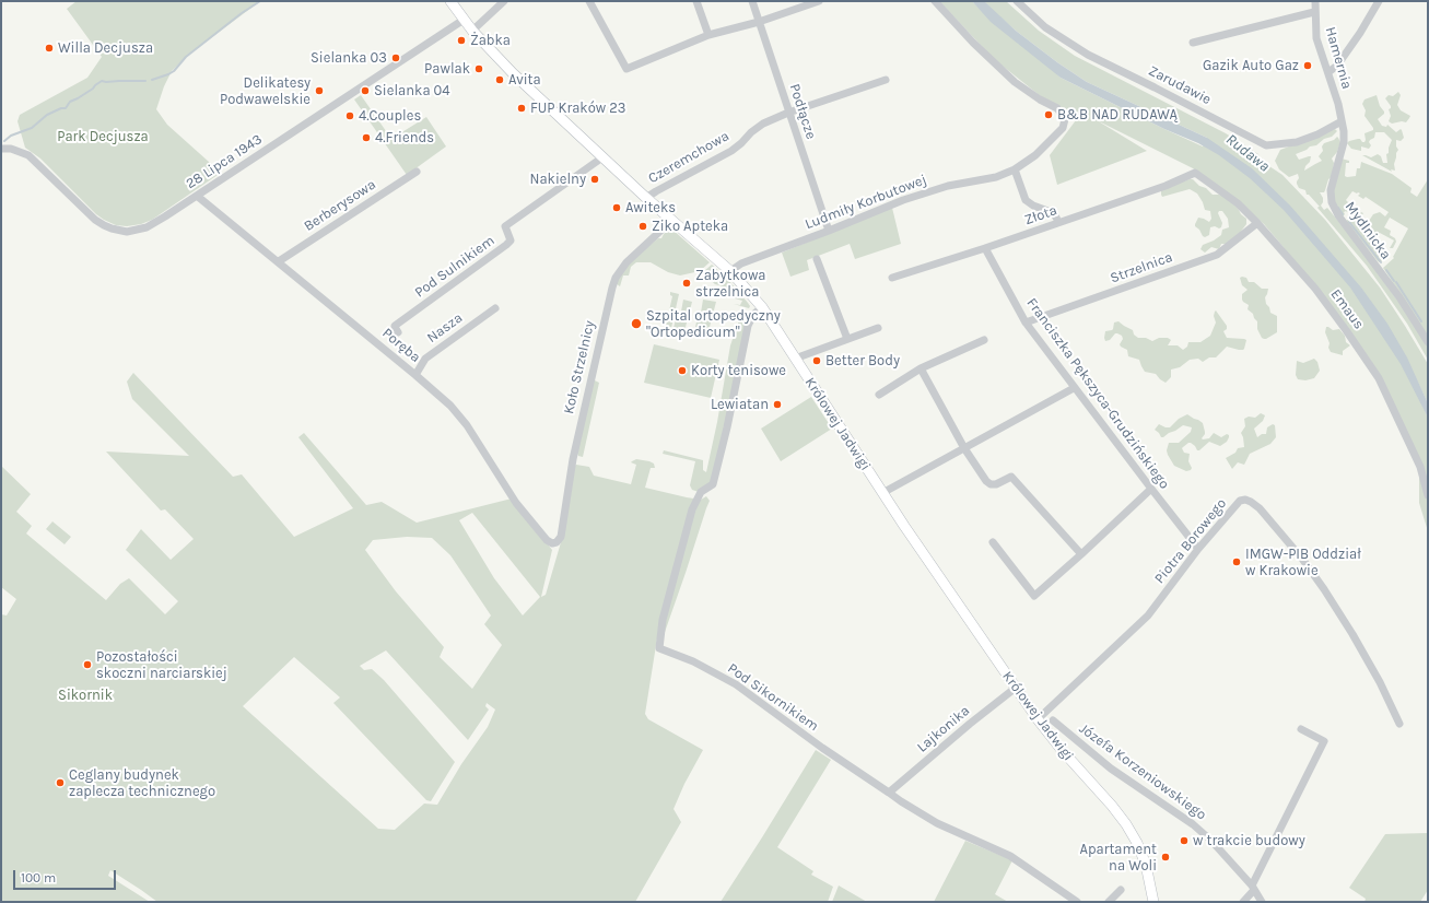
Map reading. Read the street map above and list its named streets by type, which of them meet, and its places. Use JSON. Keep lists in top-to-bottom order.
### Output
{
  "streets": {
    "street": [
      "Hamernia",
      "Zarudawie",
      "Podłącze",
      "Czeremchowa",
      "28 Lipca 1943",
      "Ludmiły Korbutowej",
      "Berberysowa",
      "Złota",
      "Mydlnicka",
      "Pod Sulnikiem",
      "Strzelnica",
      "Emaus",
      "Nasza",
      "Poręba",
      "Koło Strzelnicy",
      "Franciszka Pększyca-Grudzińskiego",
      "Królowej Jadwigi",
      "Piotra Borowego",
      "Pod Sikornikiem",
      "Lajkonika",
      "Józefa Korzeniowskiego"
    ]
  },
  "crossings": [
    ["Hamernia", "Zarudawie"],
    ["Hamernia", "Mydlnicka"],
    ["Zarudawie", "Mydlnicka"],
    ["Podłącze", "Czeremchowa"],
    ["Podłącze", "Ludmiły Korbutowej"],
    ["Czeremchowa", "Królowej Jadwigi"],
    ["28 Lipca 1943", "Poręba"],
    ["28 Lipca 1943", "Królowej Jadwigi"],
    ["Ludmiły Korbutowej", "Królowej Jadwigi"],
    ["Berberysowa", "Poręba"],
    ["Złota", "Emaus"],
    ["Złota", "Franciszka Pększyca-Grudzińskiego"],
    ["Pod Sulnikiem", "Królowej Jadwigi"],
    ["Strzelnica", "Emaus"],
    ["Strzelnica", "Franciszka Pększyca-Grudzińskiego"],
    ["Nasza", "Poręba"],
    ["Poręba", "Koło Strzelnicy"],
    ["Koło Strzelnicy", "Królowej Jadwigi"],
    ["Franciszka Pększyca-Grudzińskiego", "Piotra Borowego"],
    ["Królowej Jadwigi", "Piotra Borowego"],
    ["Królowej Jadwigi", "Pod Sikornikiem"],
    ["Królowej Jadwigi", "Lajkonika"],
    ["Pod Sikornikiem", "Lajkonika"]
  ],
  "water": ["Rudawa"],
  "parks": ["Park Decjusza", "Sikornik"],
  "places": [
    "Żabka",
    "Willa Decjusza",
    "Sielanka 03",
    "Gazik Auto Gaz",
    "Pawlak",
    "Avita",
    "Delikatesy Podwawelskie",
    "Sielanka 04",
    "FUP Kraków 23",
    "B&B NAD RUDAWĄ",
    "4.Couples",
    "4.Friends",
    "Nakielny",
    "Awiteks",
    "Ziko Apteka",
    "Zabytkowa strzelnica",
    "Szpital ortopedyczny \"Ortopedicum\"",
    "Better Body",
    "Korty tenisowe",
    "Lewiatan",
    "IMGW-PIB Oddział w Krakowie",
    "Pozostałości skoczni narciarskiej",
    "Ceglany budynek zaplecza technicznego",
    "w trakcie budowy",
    "Apartament na Woli"
  ],
  "scale_bar": "100 m"
}
